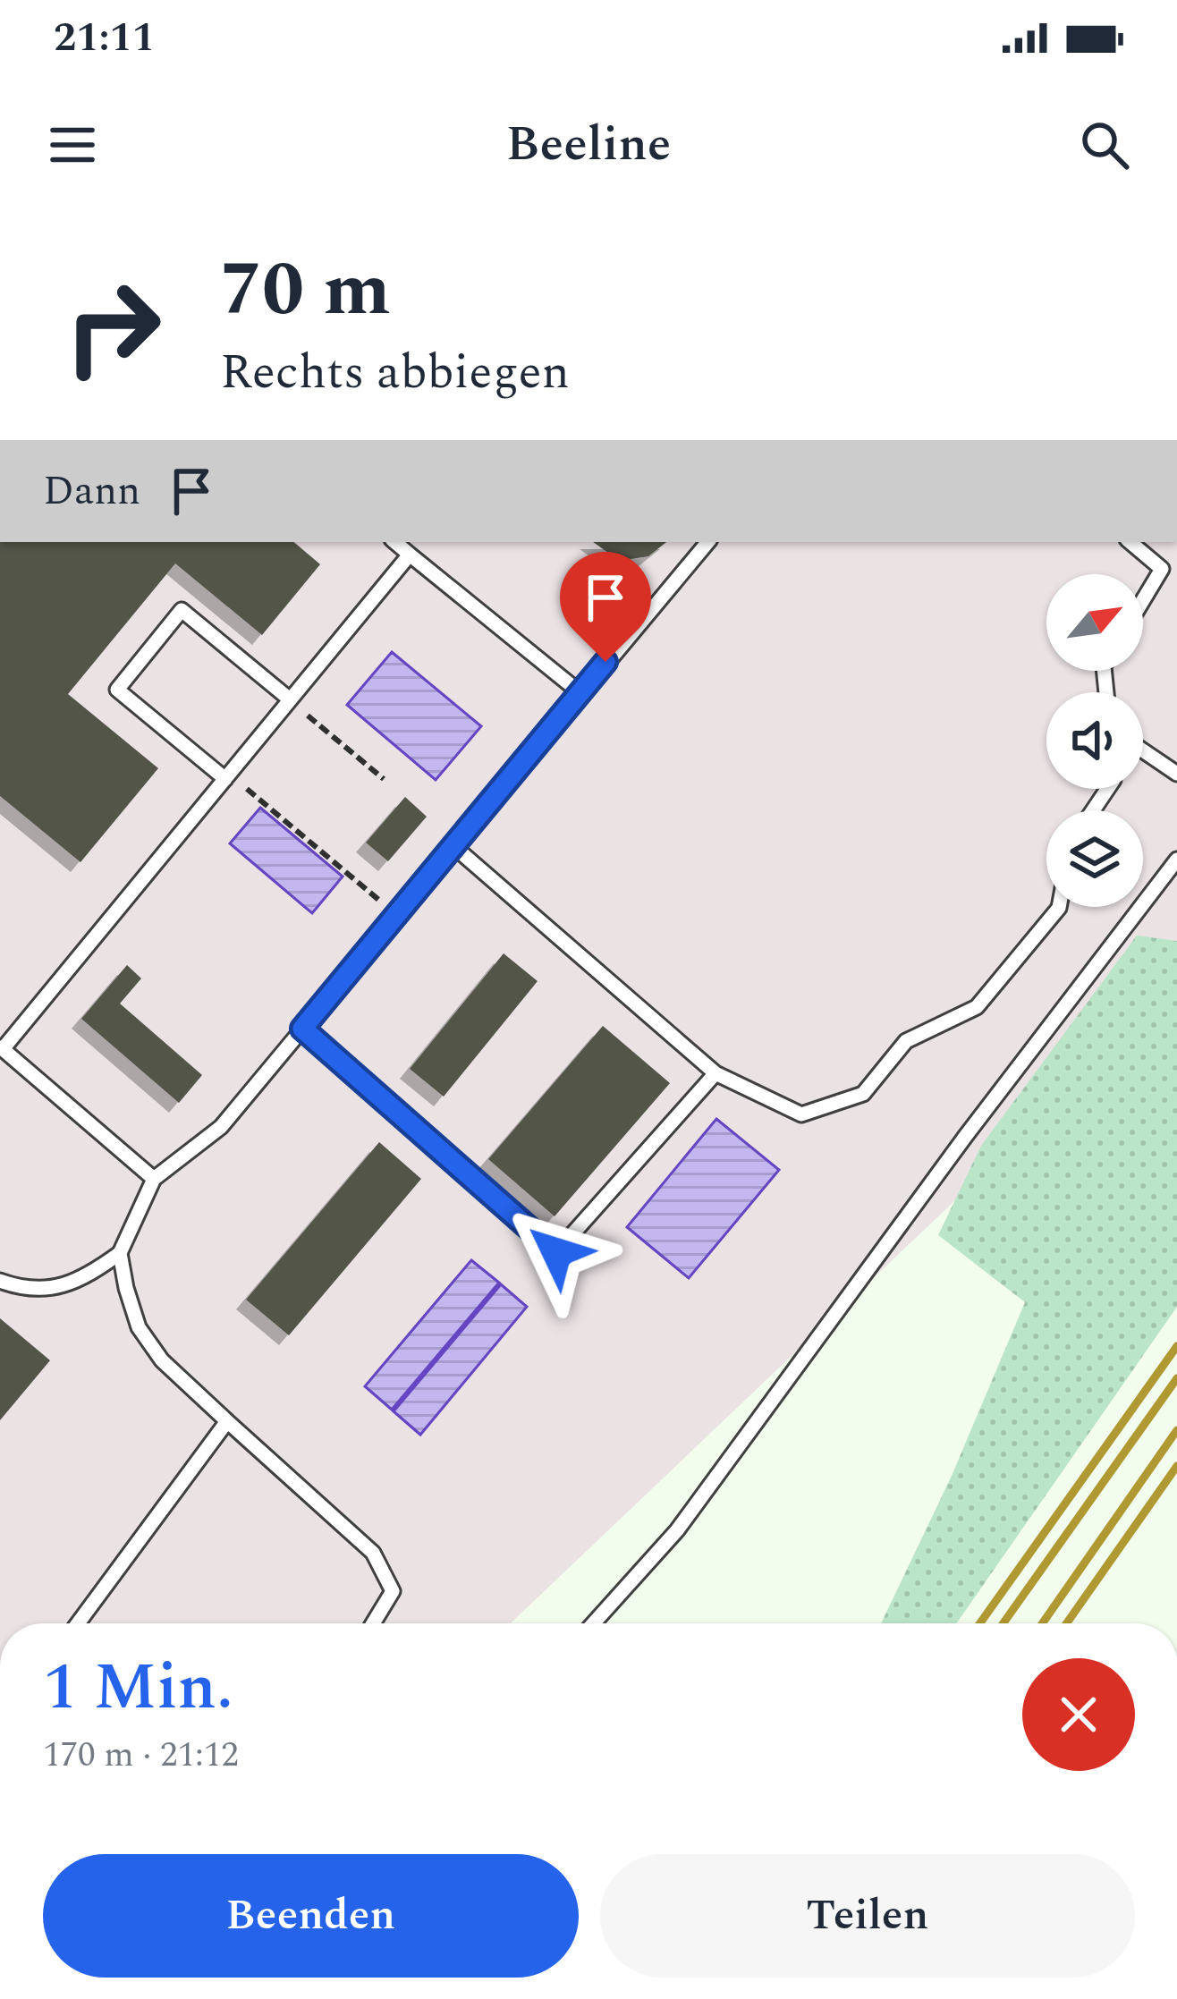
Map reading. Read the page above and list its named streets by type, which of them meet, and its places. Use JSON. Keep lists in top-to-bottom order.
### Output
{
  "north": "top right",
  "page": {
    "status": "21:11",
    "header": "Beeline",
    "turn": ["70 m", "Rechts abbiegen"],
    "then": "Dann",
    "heading": ["1 Min.", "170 m · 21:12"],
    "buttons": ["Beenden", "Teilen"]
  }
}
